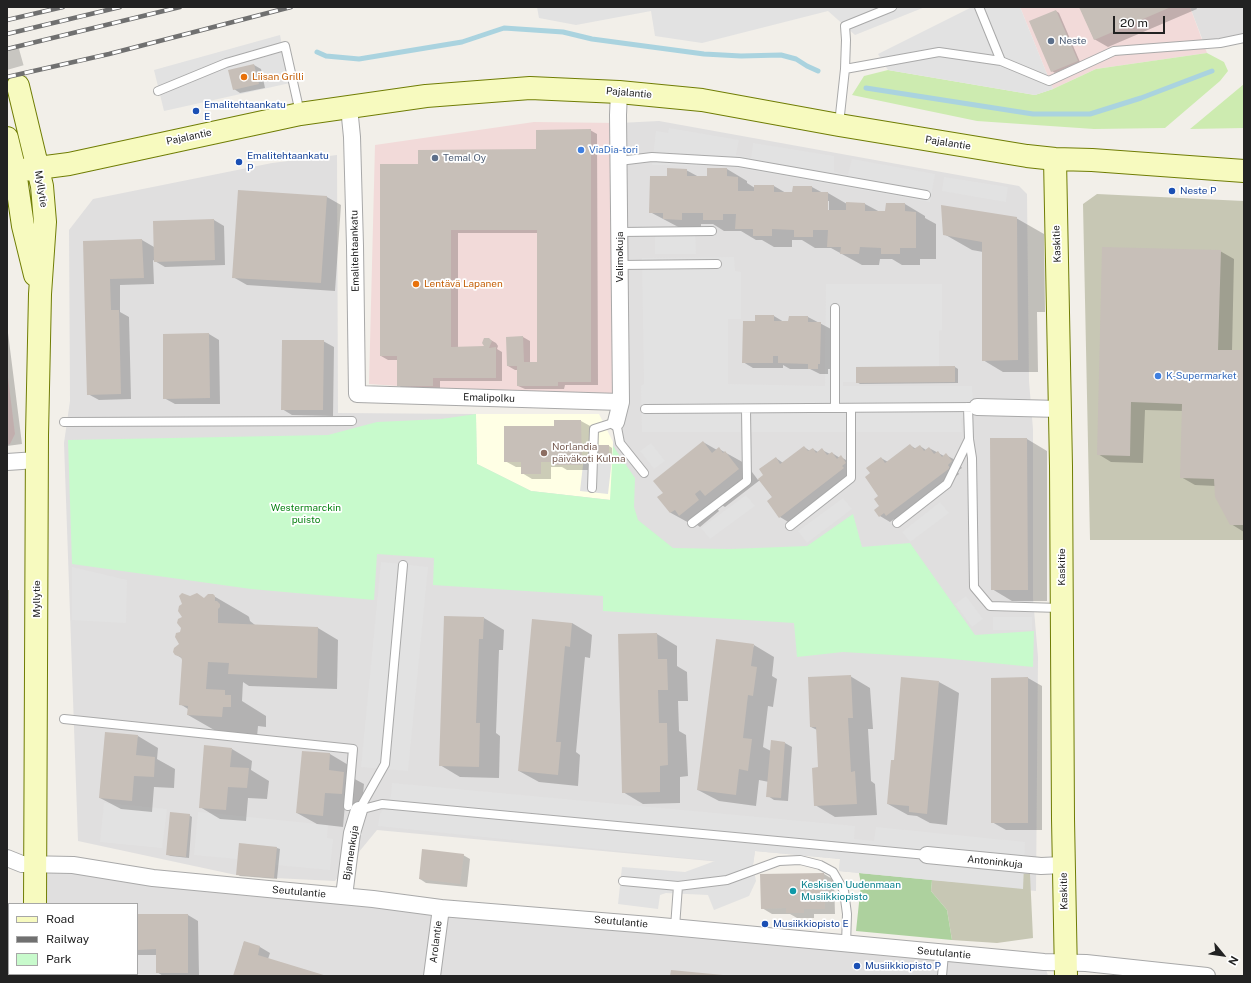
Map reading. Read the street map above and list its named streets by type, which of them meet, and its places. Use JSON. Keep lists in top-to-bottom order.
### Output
{
  "streets": {
    "street": [
      "Pajalantie",
      "Myllytie",
      "Kaskitie",
      "Emalitehtaankatu",
      "Valimokuja",
      "Emalipolku",
      "Bjarnenkuja",
      "Antoninkuja",
      "Seutulantie",
      "Arolantie"
    ]
  },
  "crossings": [
    ["Pajalantie", "Myllytie"],
    ["Pajalantie", "Kaskitie"],
    ["Pajalantie", "Emalitehtaankatu"],
    ["Pajalantie", "Valimokuja"],
    ["Myllytie", "Seutulantie"],
    ["Kaskitie", "Antoninkuja"],
    ["Kaskitie", "Seutulantie"],
    ["Emalitehtaankatu", "Emalipolku"],
    ["Valimokuja", "Emalipolku"],
    ["Bjarnenkuja", "Seutulantie"],
    ["Seutulantie", "Arolantie"]
  ],
  "parks": ["Westermarckin puisto"],
  "places": [
    "Neste",
    "Liisan Grilli",
    "Emalitehtaankatu E",
    "ViaDia-tori",
    "Temal Oy",
    "Emalitehtaankatu P",
    "Neste P",
    "Lentävä Lapanen",
    "K-Supermarket",
    "Norlandia päiväkoti Kulma",
    "Keskisen Uudenmaan Musiikkiopisto",
    "Musiikkiopisto E",
    "Musiikkiopisto P"
  ],
  "legend": ["Road", "Railway", "Park"],
  "scale_bar": "20 m",
  "north": "bottom right"
}
